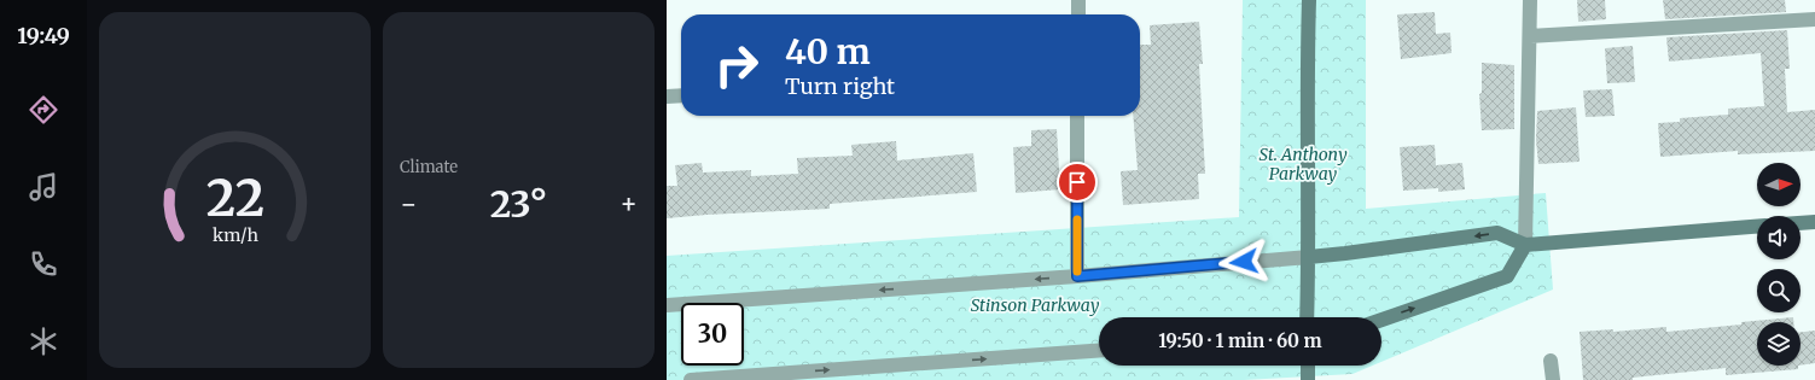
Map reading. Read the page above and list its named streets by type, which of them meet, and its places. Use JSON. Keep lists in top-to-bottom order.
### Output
{
  "parks": ["St. Anthony Parkway", "Stinson Parkway"],
  "north": "right",
  "page": {
    "tabs": "19:49",
    "tile": "Climate",
    "turn": ["40 m", "Turn right"],
    "heat": ["−", "23°", "+"],
    "limit": "30",
    "trip": "19:50 · 1 min · 60 m",
    "gauge": ["22", "km/h"]
  }
}
